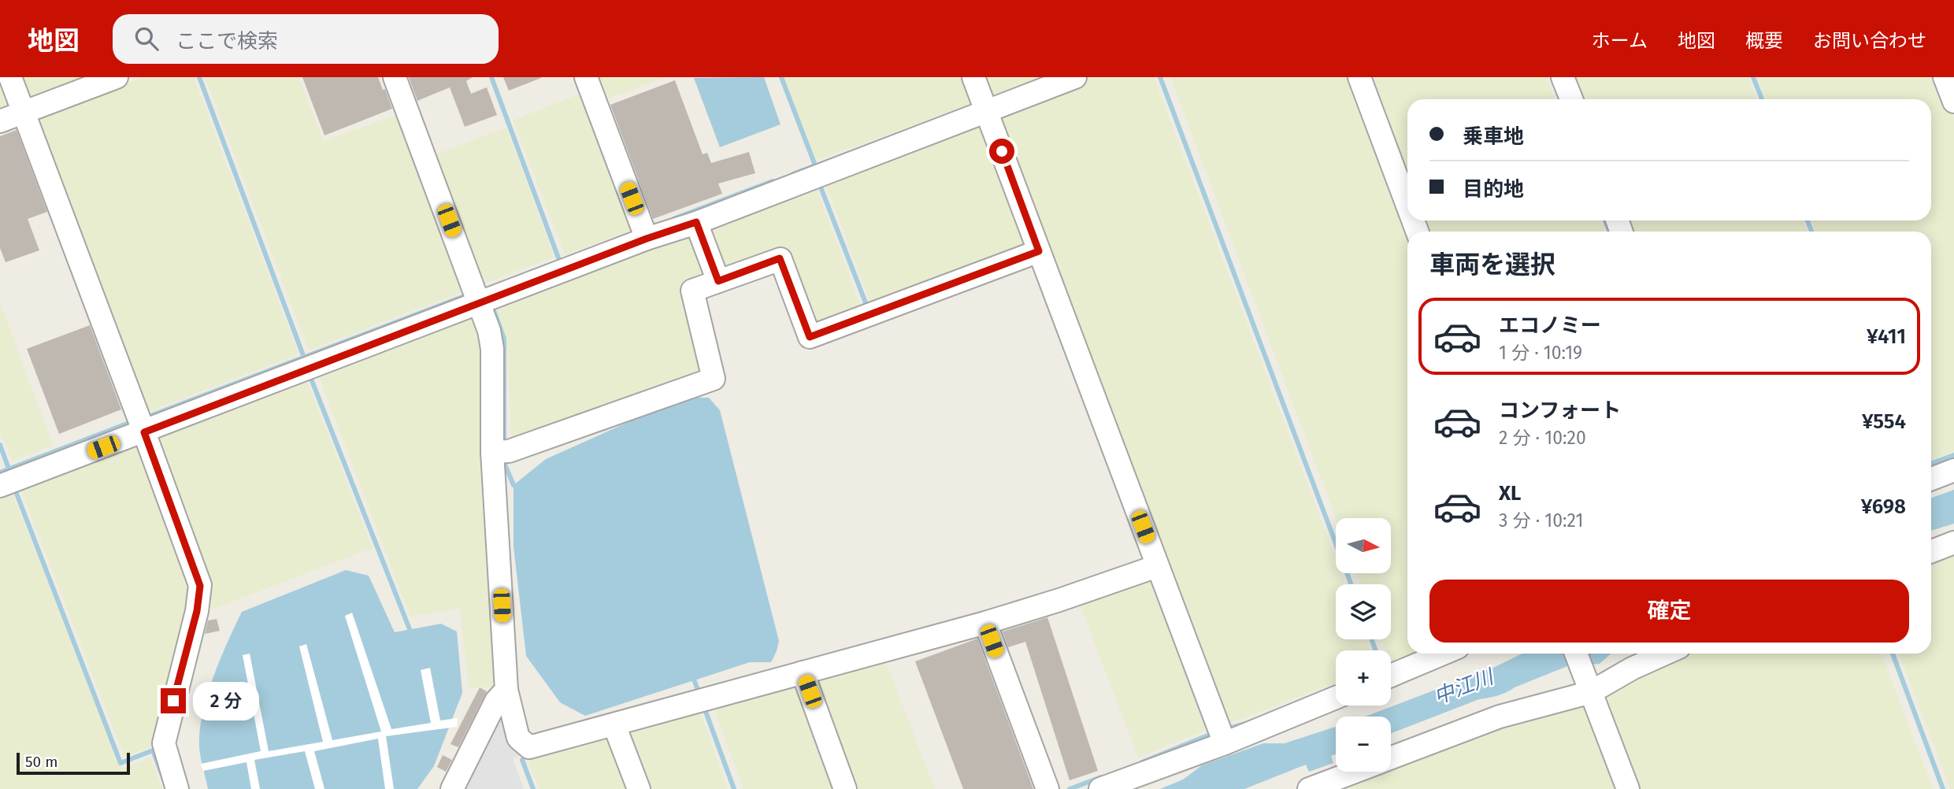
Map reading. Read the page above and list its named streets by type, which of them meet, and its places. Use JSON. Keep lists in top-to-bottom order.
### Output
{
  "water": ["中江川"],
  "scale_bar": "50 m",
  "north": "right",
  "page": {
    "header": "地図",
    "search": "ここで検索",
    "nav": [
      "ホーム",
      "地図",
      "概要",
      "お問い合わせ"
    ],
    "banner": ["乗車地", "目的地"],
    "heading": "車両を選択",
    "list": [
      {
        "name": "エコノミー",
        "note": "1 分 · 10:19",
        "value": "¥411"
      },
      {
        "name": "コンフォート",
        "note": "2 分 · 10:20",
        "value": "¥554"
      },
      {
        "name": "XL",
        "note": "3 分 · 10:21",
        "value": "¥698"
      }
    ],
    "map_buttons": ["+", "−"],
    "buttons": "確定",
    "bubble": "2 分",
    "scale": "50 m"
  }
}
